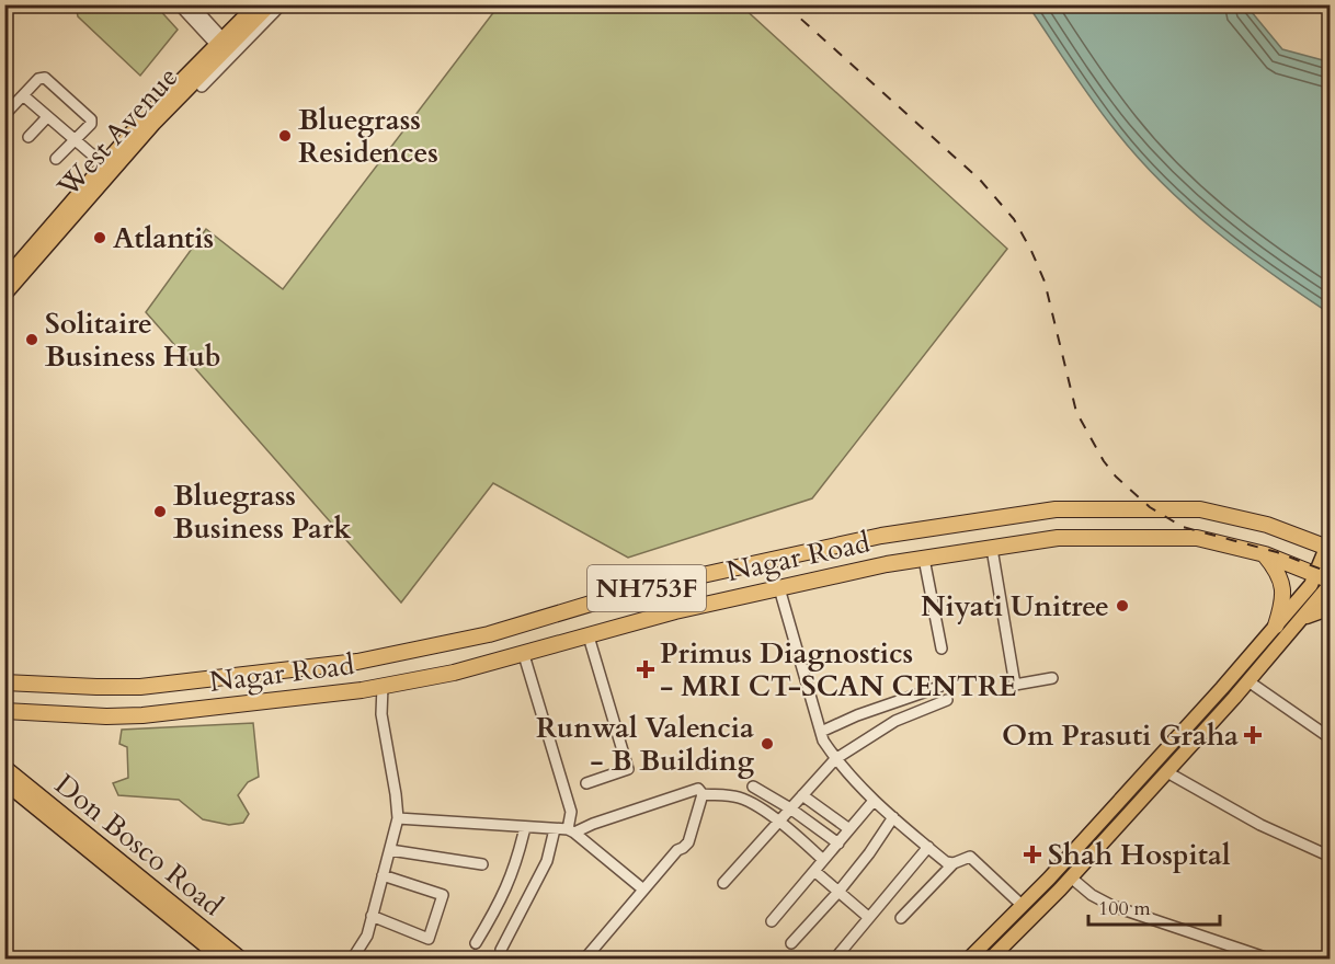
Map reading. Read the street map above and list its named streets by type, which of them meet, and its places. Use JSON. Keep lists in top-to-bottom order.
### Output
{
  "streets": {
    "highway": ["Nagar Road", "NH753F"],
    "main road": ["West Avenue", "Don Bosco Road"]
  },
  "places": {
    "other": [
      "Bluegrass Residences",
      "Atlantis",
      "Solitaire Business Hub",
      "Bluegrass Business Park",
      "Niyati Unitree",
      "Runwal Valencia - B Building"
    ],
    "health": ["Primus Diagnostics - MRI CT-SCAN CENTRE", "Om Prasuti Graha", "Shah Hospital"]
  },
  "scale_bar": "100 m"
}
